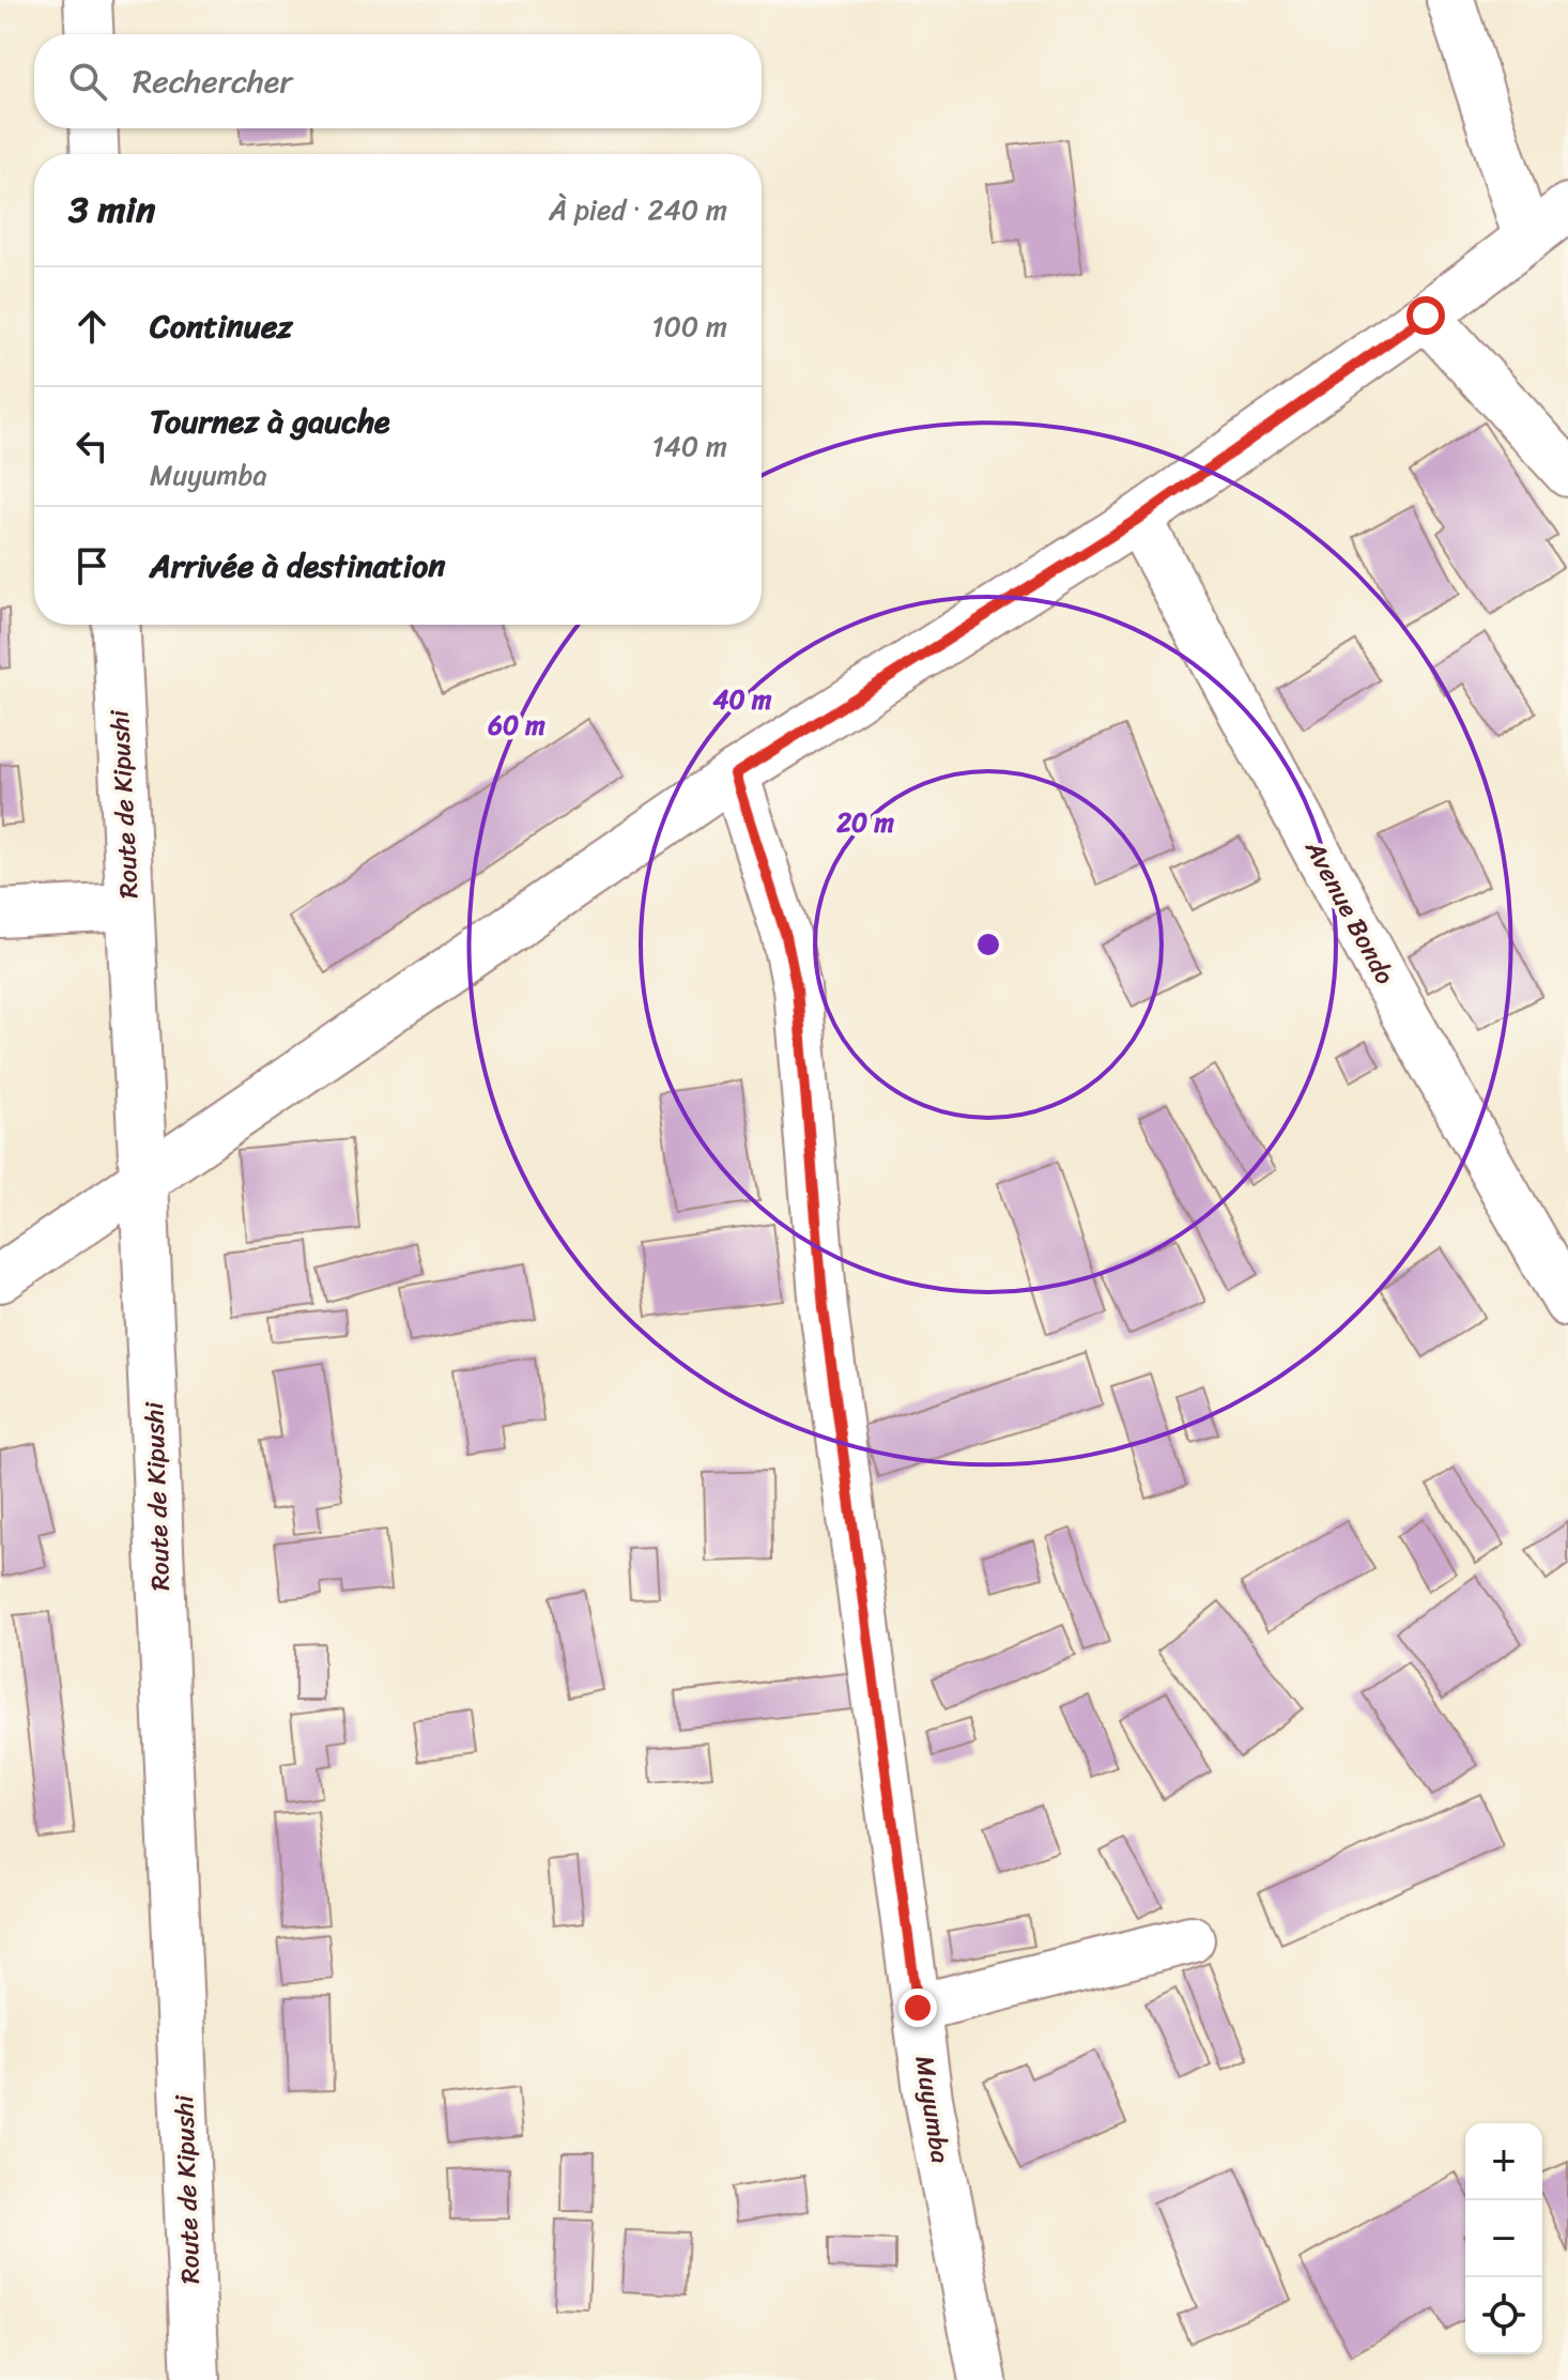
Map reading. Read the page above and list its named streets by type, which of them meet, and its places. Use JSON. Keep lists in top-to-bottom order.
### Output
{
  "streets": {
    "street": ["Route de Kipushi", "Avenue Bondo", "Muyumba"]
  },
  "page": {
    "search": "Rechercher",
    "heading": ["3 min", "À pied · 240 m"],
    "list": [
      ["Continuez", "100 m"],
      ["Tournez à gauche", "Muyumba", "140 m"],
      "Arrivée à destination"
    ],
    "map_buttons": ["+", "−"]
  },
  "rings": ["40 m", "60 m", "20 m"]
}
